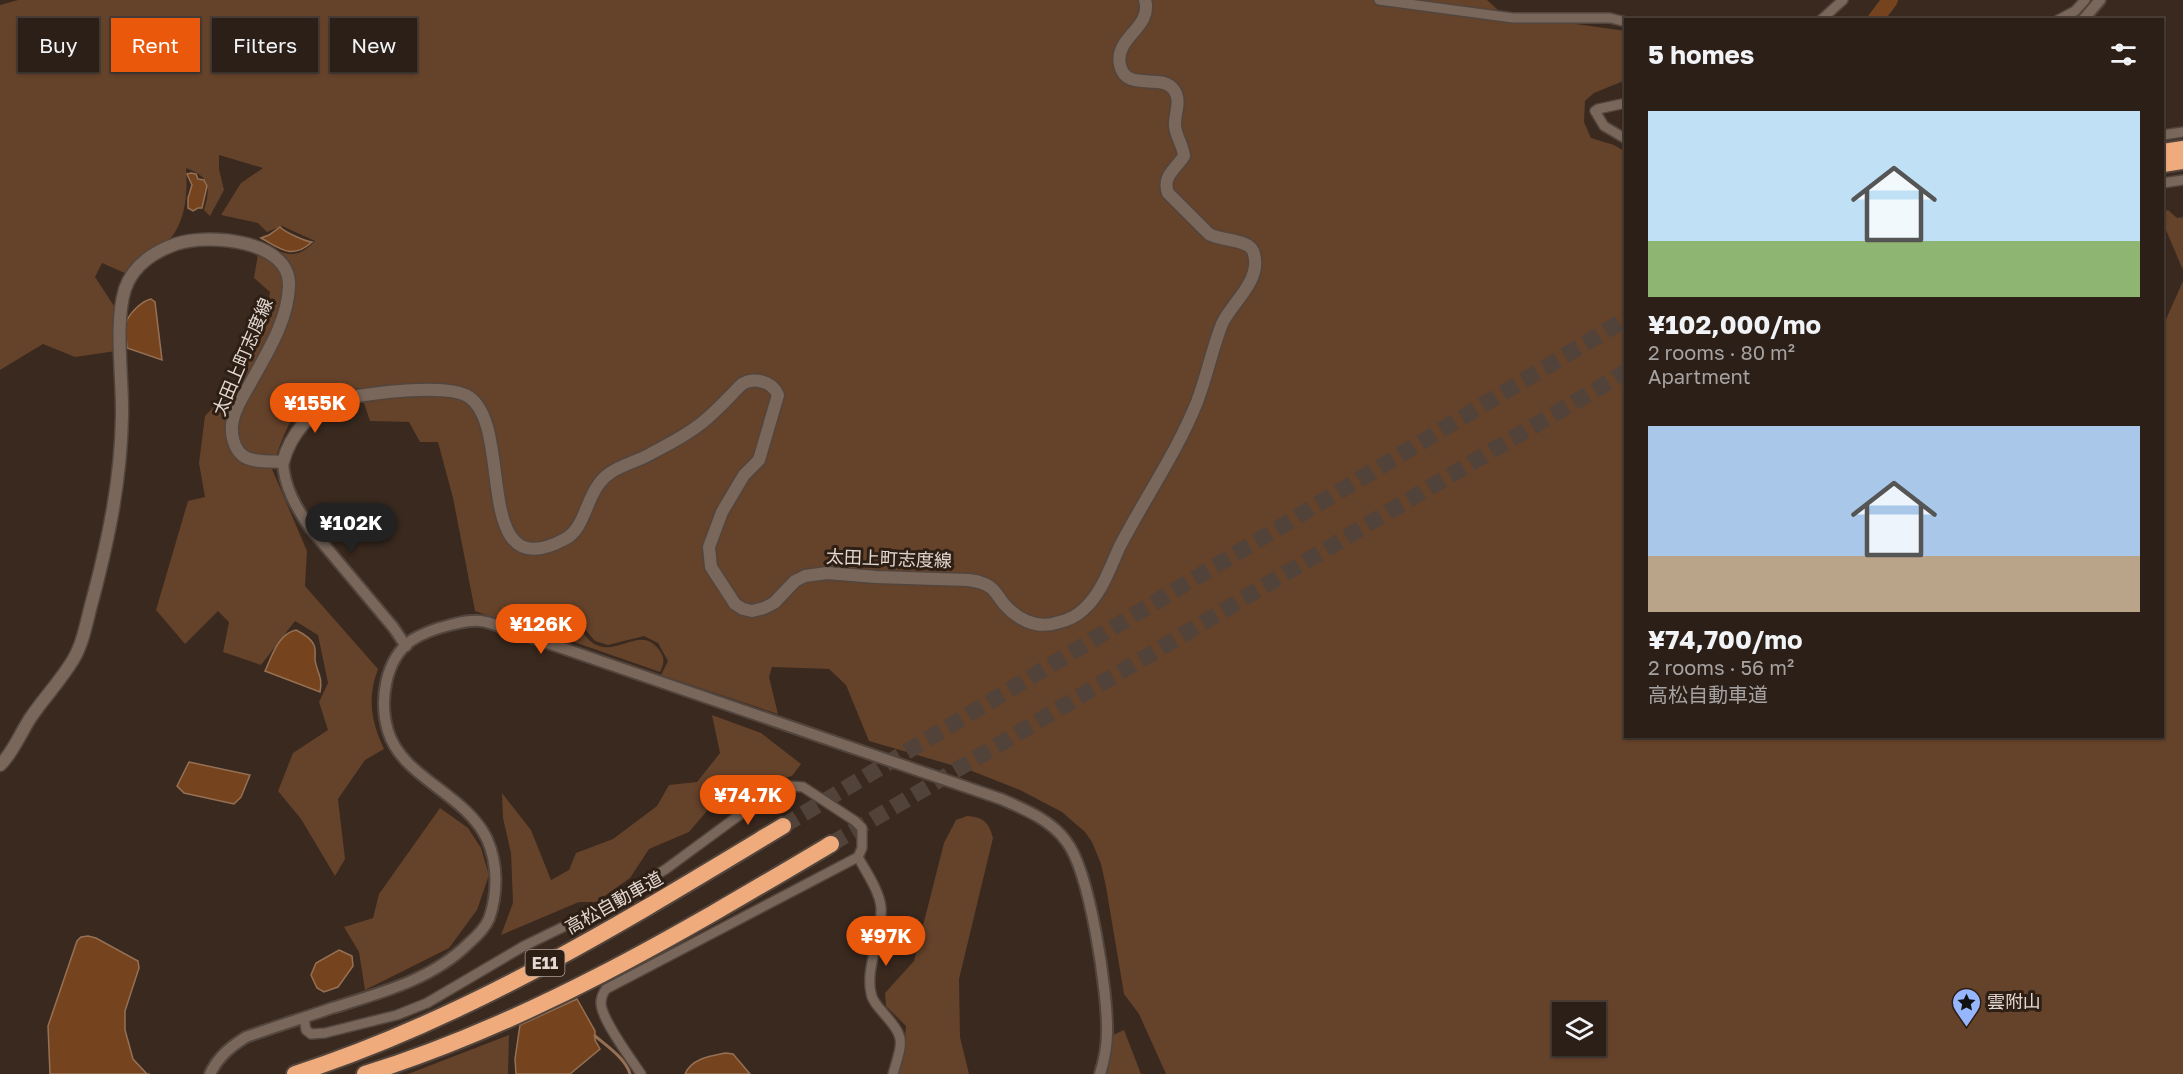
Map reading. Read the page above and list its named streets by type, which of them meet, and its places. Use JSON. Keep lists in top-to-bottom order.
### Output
{
  "streets": {
    "highway": ["高松自動車道", "E11"],
    "main road": ["太田上町志度線"]
  },
  "places": {
    "place": ["雲附山"]
  },
  "page": {
    "chip": [
      "Buy",
      "Rent",
      "Filters",
      "New"
    ],
    "heading": "5 homes",
    "list": [
      {
        "name": "¥102,000/mo",
        "note": "2 rooms · 80 m² · Apartment"
      },
      {
        "name": "¥74,700/mo",
        "note": "2 rooms · 56 m² · 高松自動車道"
      }
    ],
    "price": [
      "¥155K",
      "¥102K",
      "¥126K",
      "¥74.7K",
      "¥97K"
    ]
  }
}
